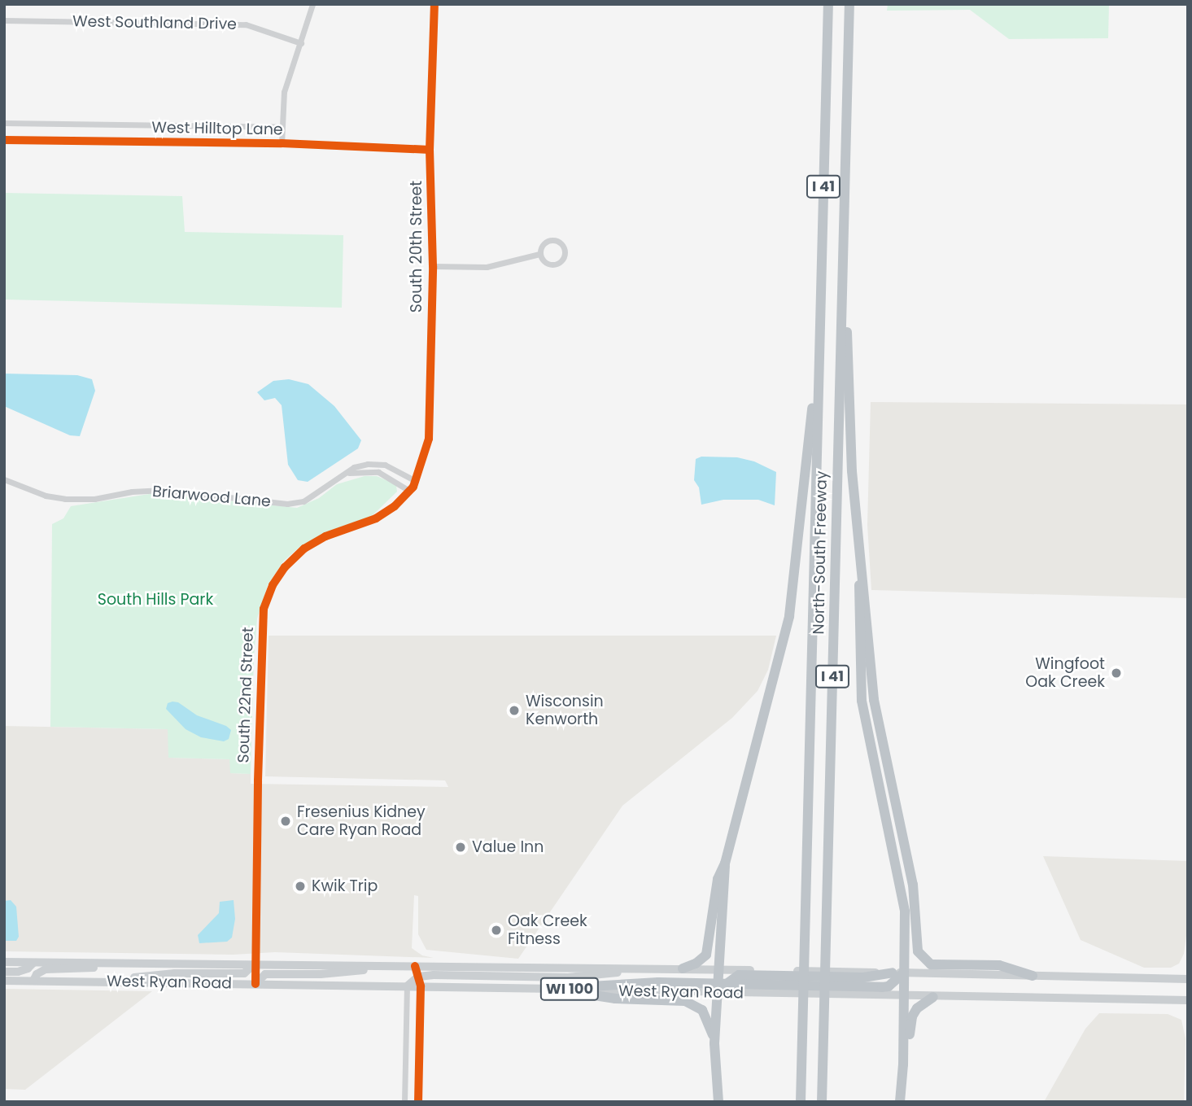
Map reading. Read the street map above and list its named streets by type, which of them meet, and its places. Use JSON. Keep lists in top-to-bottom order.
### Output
{
  "streets": {
    "highway": ["I 41", "North-South Freeway"],
    "main road": ["West Ryan Road", "WI 100"],
    "street": [
      "West Southland Drive",
      "West Hilltop Lane",
      "South 20th Street",
      "Briarwood Lane",
      "South 22nd Street"
    ]
  },
  "crossings": [
    ["West Hilltop Lane", "South 20th Street"],
    ["South 20th Street", "Briarwood Lane"],
    ["South 20th Street", "South 22nd Street"],
    ["Briarwood Lane", "South 22nd Street"],
    ["South 22nd Street", "West Ryan Road"]
  ],
  "parks": ["South Hills Park"],
  "places": [
    "Wingfoot Oak Creek",
    "Wisconsin Kenworth",
    "Fresenius Kidney Care Ryan Road",
    "Value Inn",
    "Kwik Trip",
    "Oak Creek Fitness"
  ]
}
